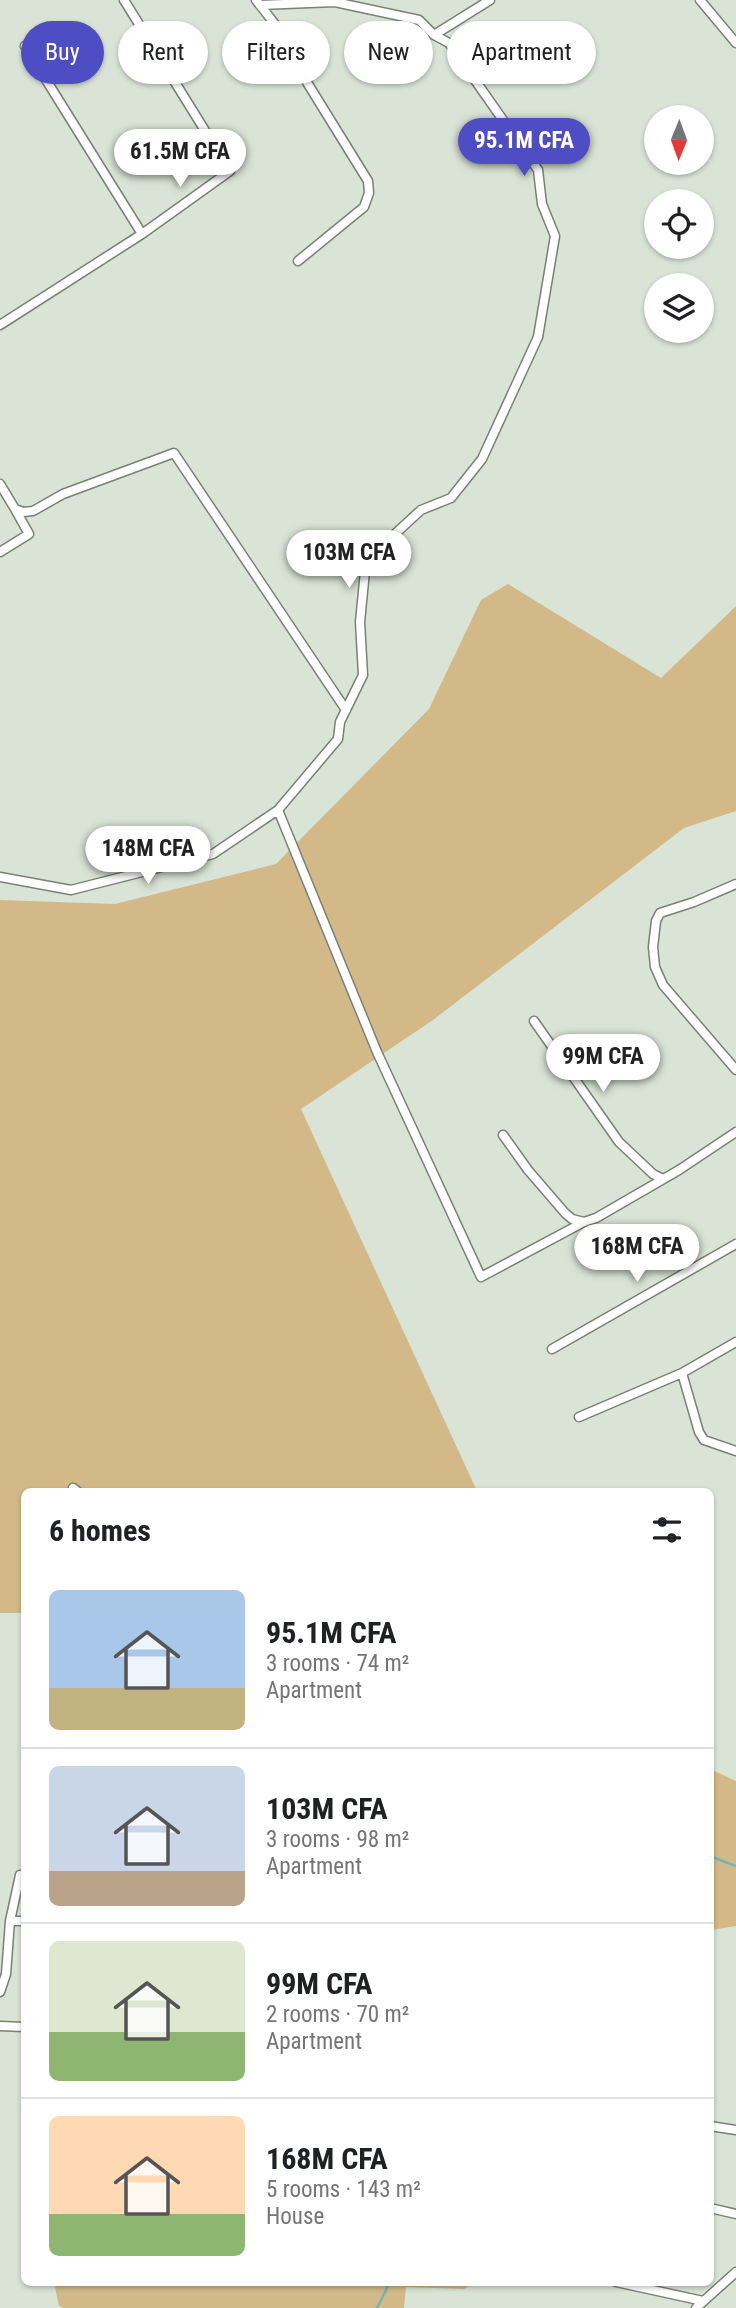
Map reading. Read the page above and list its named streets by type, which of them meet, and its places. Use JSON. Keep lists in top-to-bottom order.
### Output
{
  "north": "bottom",
  "page": {
    "chip": [
      "Buy",
      "Rent",
      "Filters",
      "New",
      "Apartment"
    ],
    "price": [
      "95.1M CFA",
      "61.5M CFA",
      "103M CFA",
      "148M CFA",
      "99M CFA",
      "168M CFA"
    ],
    "heading": "6 homes",
    "list": [
      {
        "name": "95.1M CFA",
        "note": "3 rooms · 74 m² · Apartment"
      },
      {
        "name": "103M CFA",
        "note": "3 rooms · 98 m² · Apartment"
      },
      {
        "name": "99M CFA",
        "note": "2 rooms · 70 m² · Apartment"
      },
      {
        "name": "168M CFA",
        "note": "5 rooms · 143 m² · House"
      }
    ]
  }
}
